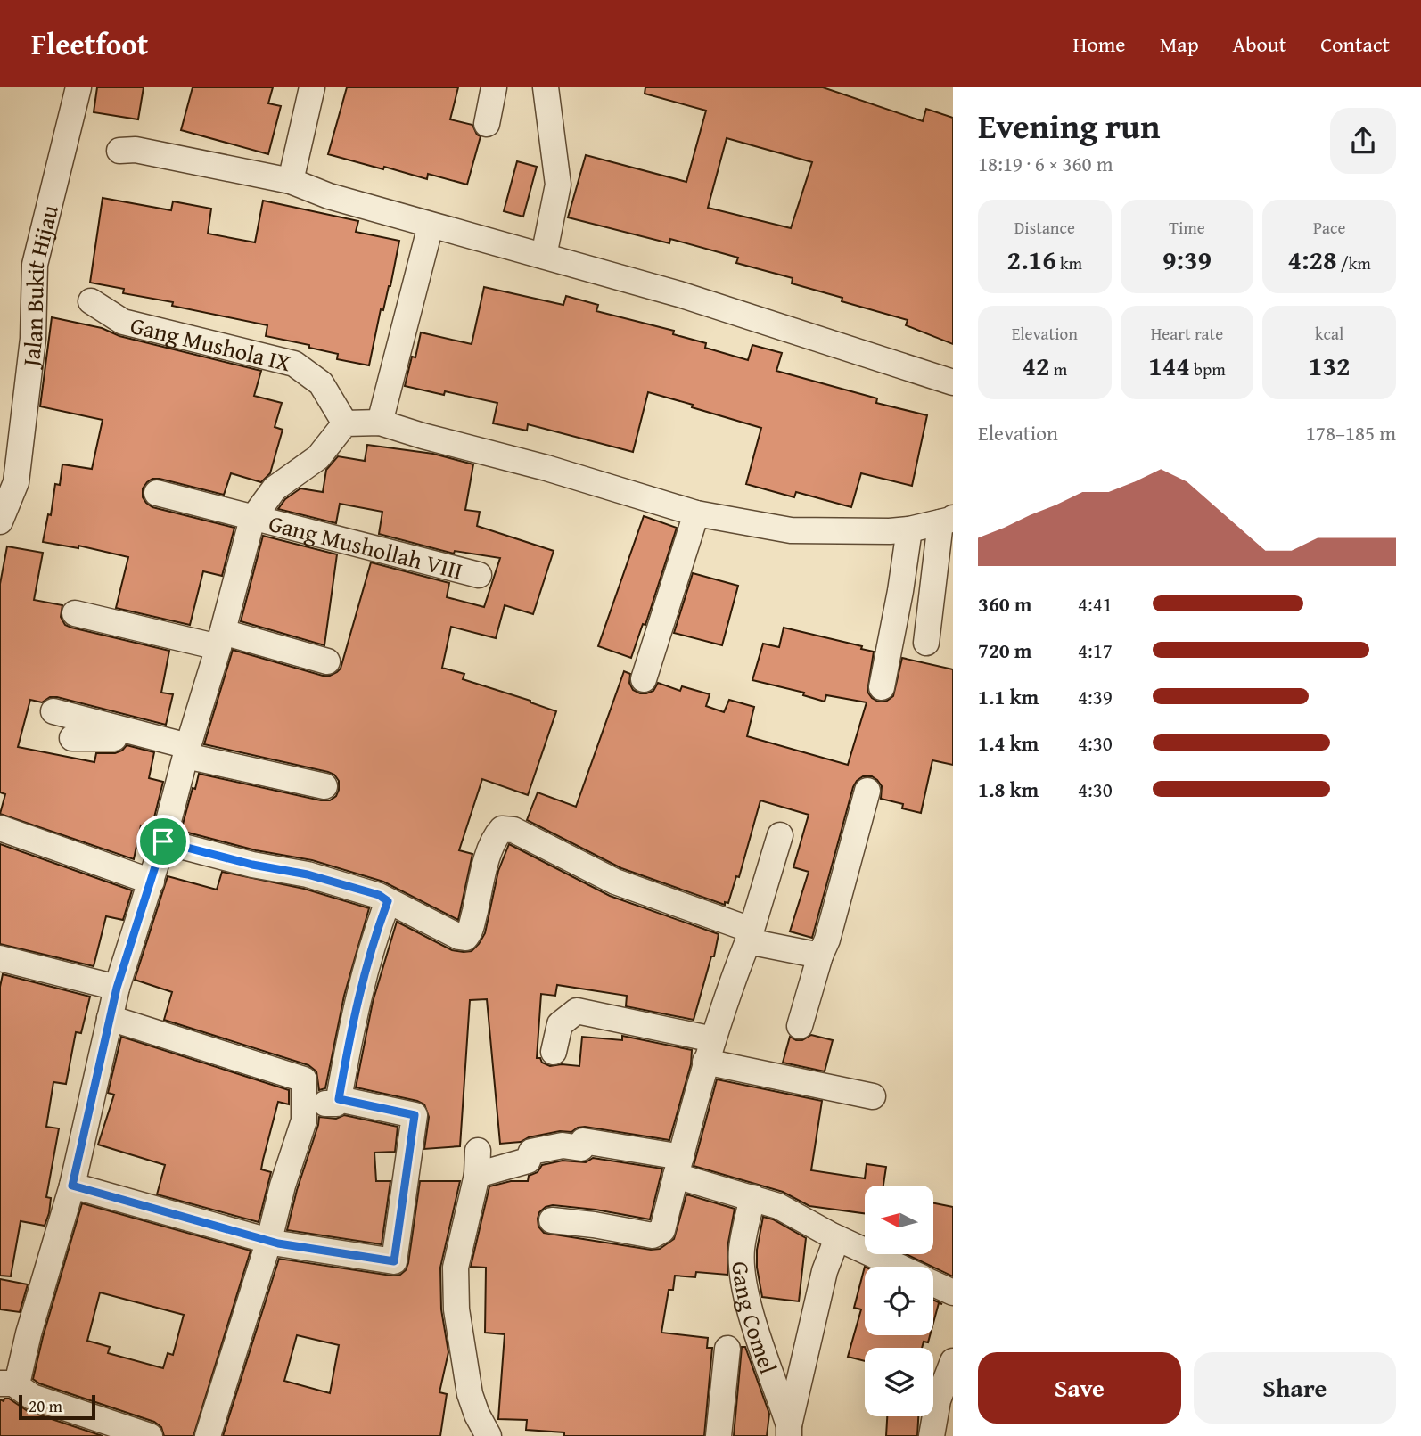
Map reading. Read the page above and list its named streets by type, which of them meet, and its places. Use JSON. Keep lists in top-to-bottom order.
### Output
{
  "streets": {
    "street": [
      "Jalan Bukit Hijau",
      "Gang Mushola IX",
      "Gang Mushollah VIII",
      "Gang Comel"
    ]
  },
  "scale_bar": "20 m",
  "north": "left",
  "page": {
    "header": "Fleetfoot",
    "nav": [
      "Home",
      "Map",
      "About",
      "Contact"
    ],
    "heading": ["Evening run", "18:19 · 6 × 360 m"],
    "stats": [
      ["Distance", "2.16 km"],
      ["Time", "9:39"],
      ["Pace", "4:28 /km"],
      ["Elevation", "42 m"],
      ["Heart rate", "144 bpm"],
      ["kcal", "132"]
    ],
    "chart": ["Elevation", "178–185 m"],
    "list": [
      {
        "name": "360 m",
        "note": "4:41"
      },
      {
        "name": "720 m",
        "note": "4:17"
      },
      {
        "name": "1.1 km",
        "note": "4:39"
      },
      {
        "name": "1.4 km",
        "note": "4:30"
      },
      {
        "name": "1.8 km",
        "note": "4:30"
      }
    ],
    "buttons": ["Save", "Share"],
    "scale": "20 m"
  }
}
